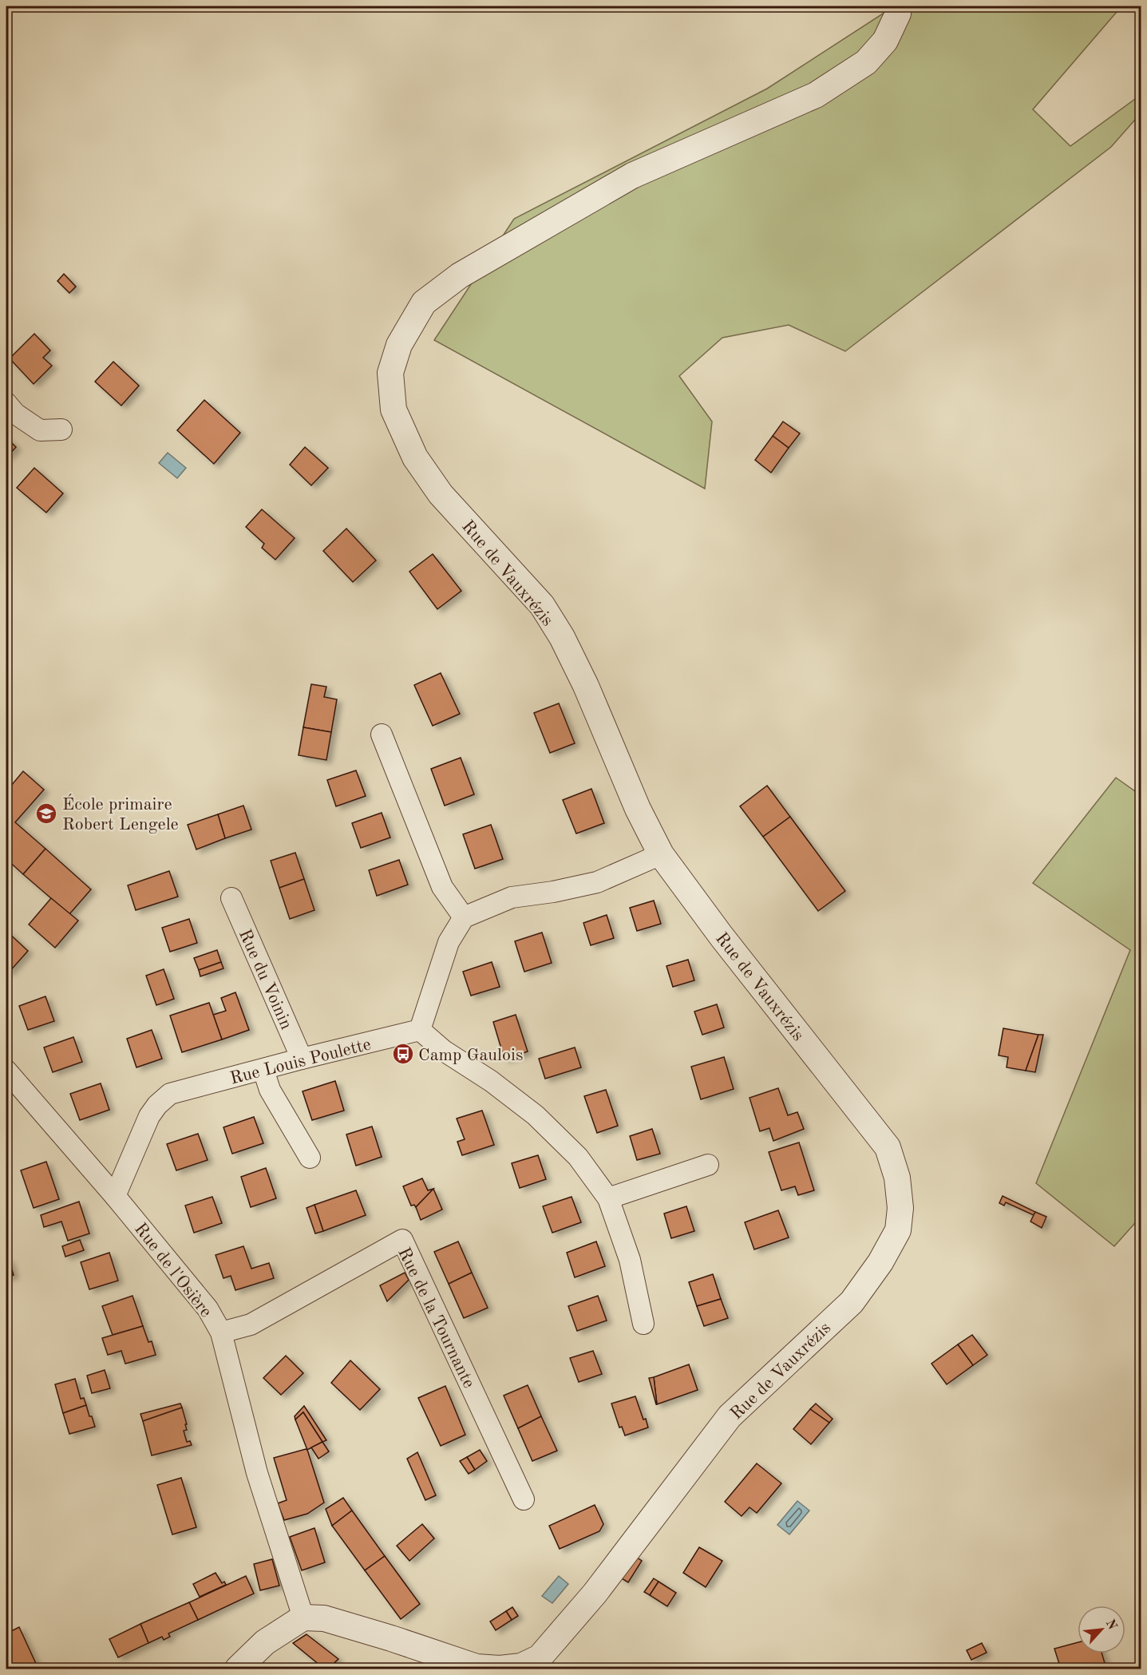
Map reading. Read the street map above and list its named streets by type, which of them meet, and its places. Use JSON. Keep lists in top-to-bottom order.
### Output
{
  "streets": {
    "street": [
      "Rue de Vauxrézis",
      "Rue du Voinin",
      "Rue Louis Poulette",
      "Rue de l'Osière",
      "Rue de la Tournante"
    ]
  },
  "crossings": [
    ["Rue du Voinin", "Rue Louis Poulette"],
    ["Rue Louis Poulette", "Rue de l'Osière"],
    ["Rue de l'Osière", "Rue de la Tournante"]
  ],
  "places": {
    "school or university": ["École primaire Robert Lengele"],
    "bus stop": ["Camp Gaulois"]
  },
  "north": "top right"
}
